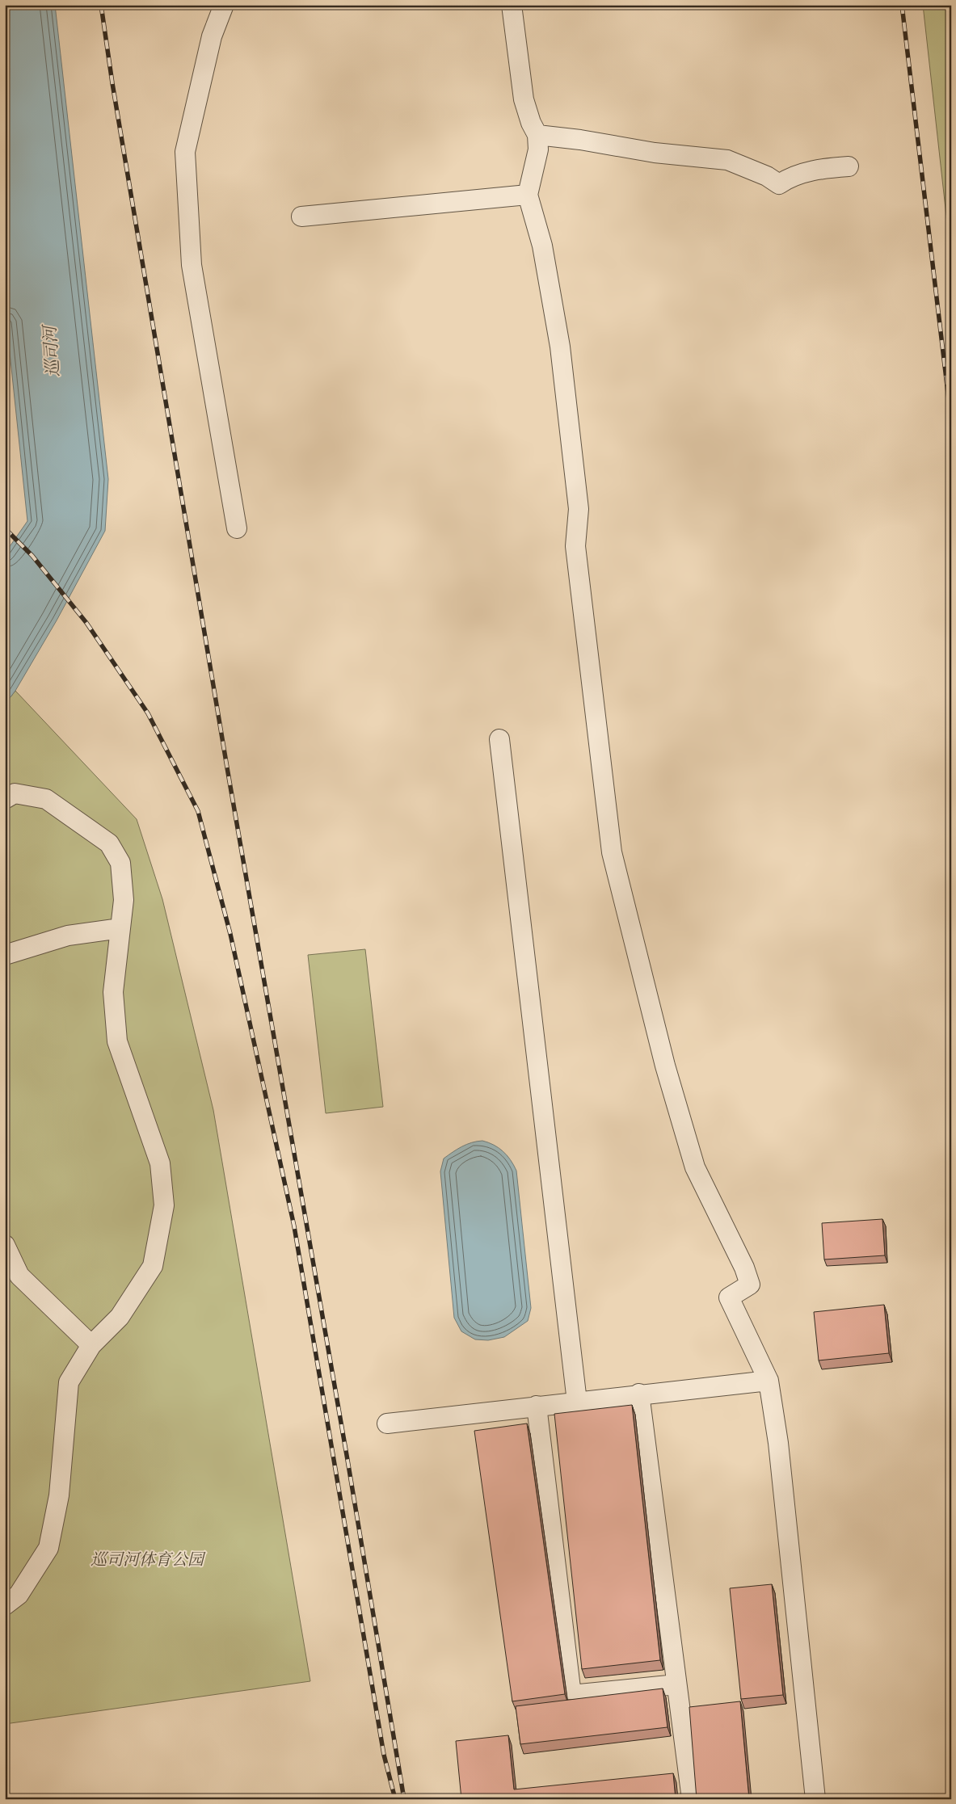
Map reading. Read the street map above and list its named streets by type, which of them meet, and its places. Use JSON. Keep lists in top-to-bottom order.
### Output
{
  "water": ["巡司河"],
  "parks": ["巡司河体育公园"]
}
